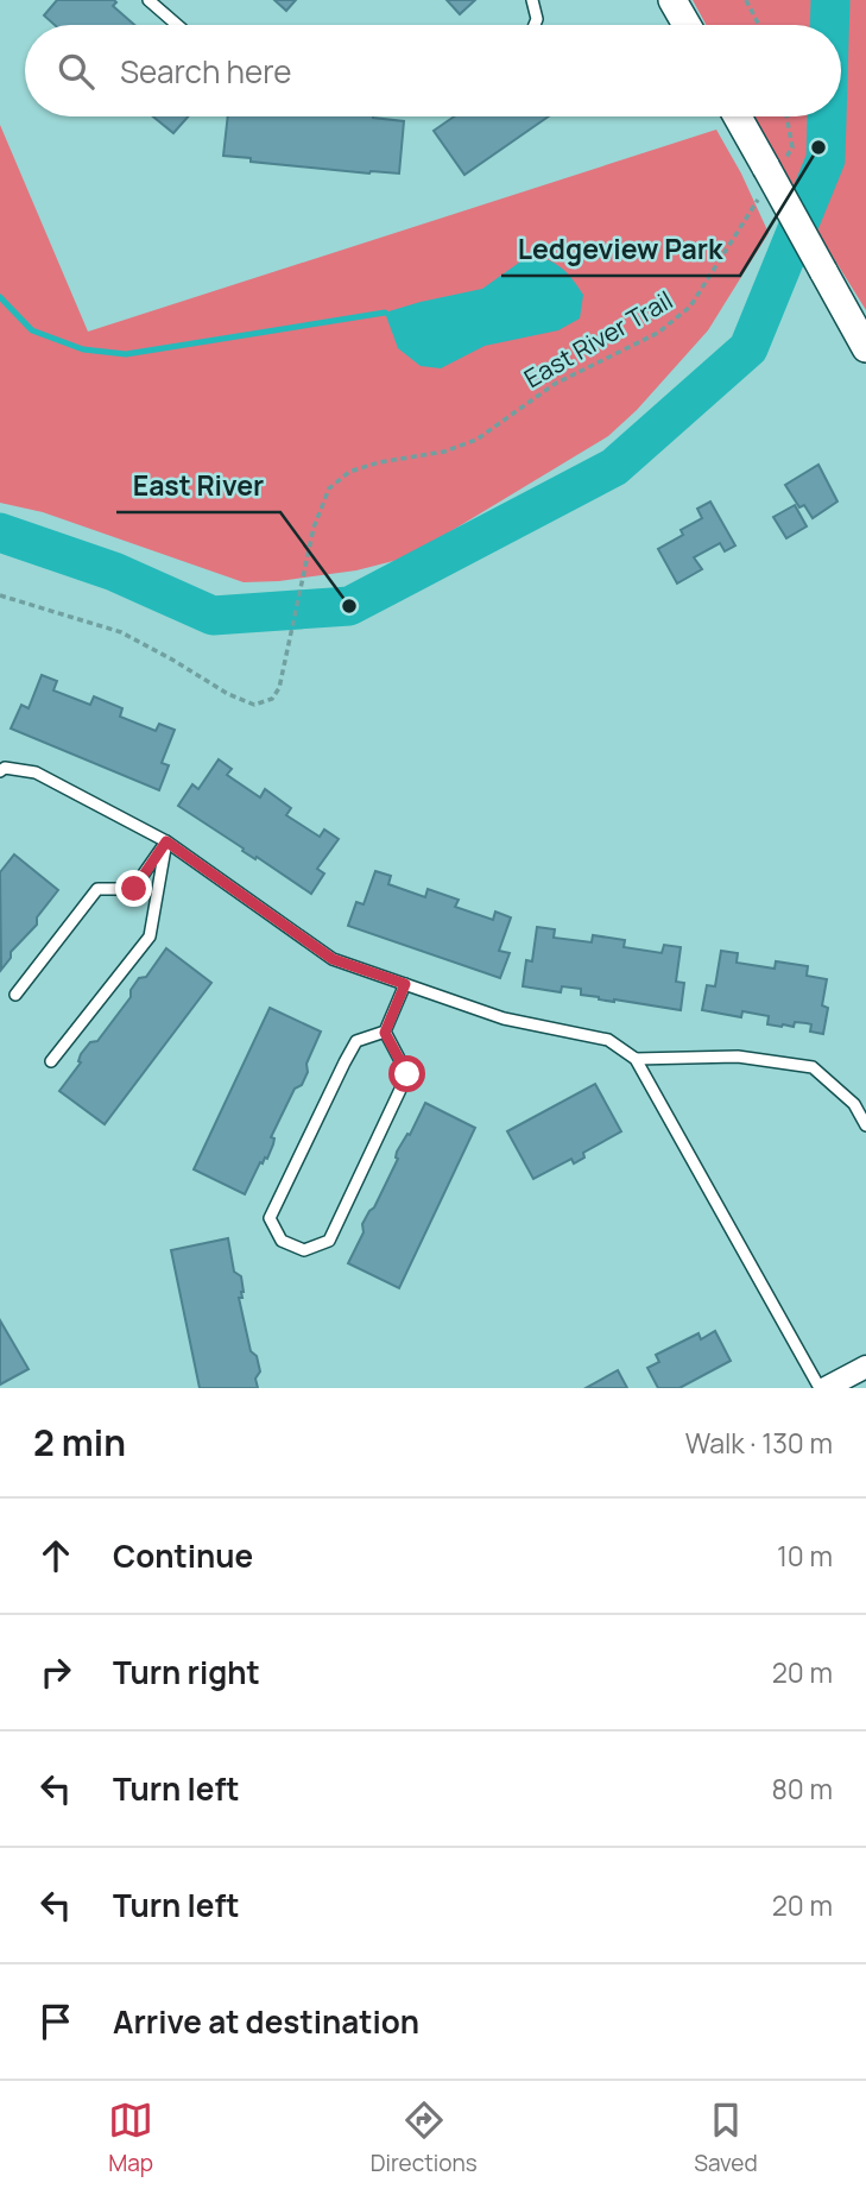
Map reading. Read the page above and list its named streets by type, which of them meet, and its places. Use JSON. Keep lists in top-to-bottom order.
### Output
{
  "streets": {
    "path": ["East River Trail"]
  },
  "places": ["Ledgeview Park", "East River"],
  "page": {
    "search": "Search here",
    "heading": ["2 min", "Walk · 130 m"],
    "list": [
      ["Continue", "10 m"],
      ["Turn right", "20 m"],
      ["Turn left", "80 m"],
      ["Turn left", "20 m"],
      "Arrive at destination"
    ],
    "nav": ["Map", "Directions", "Saved"]
  }
}
